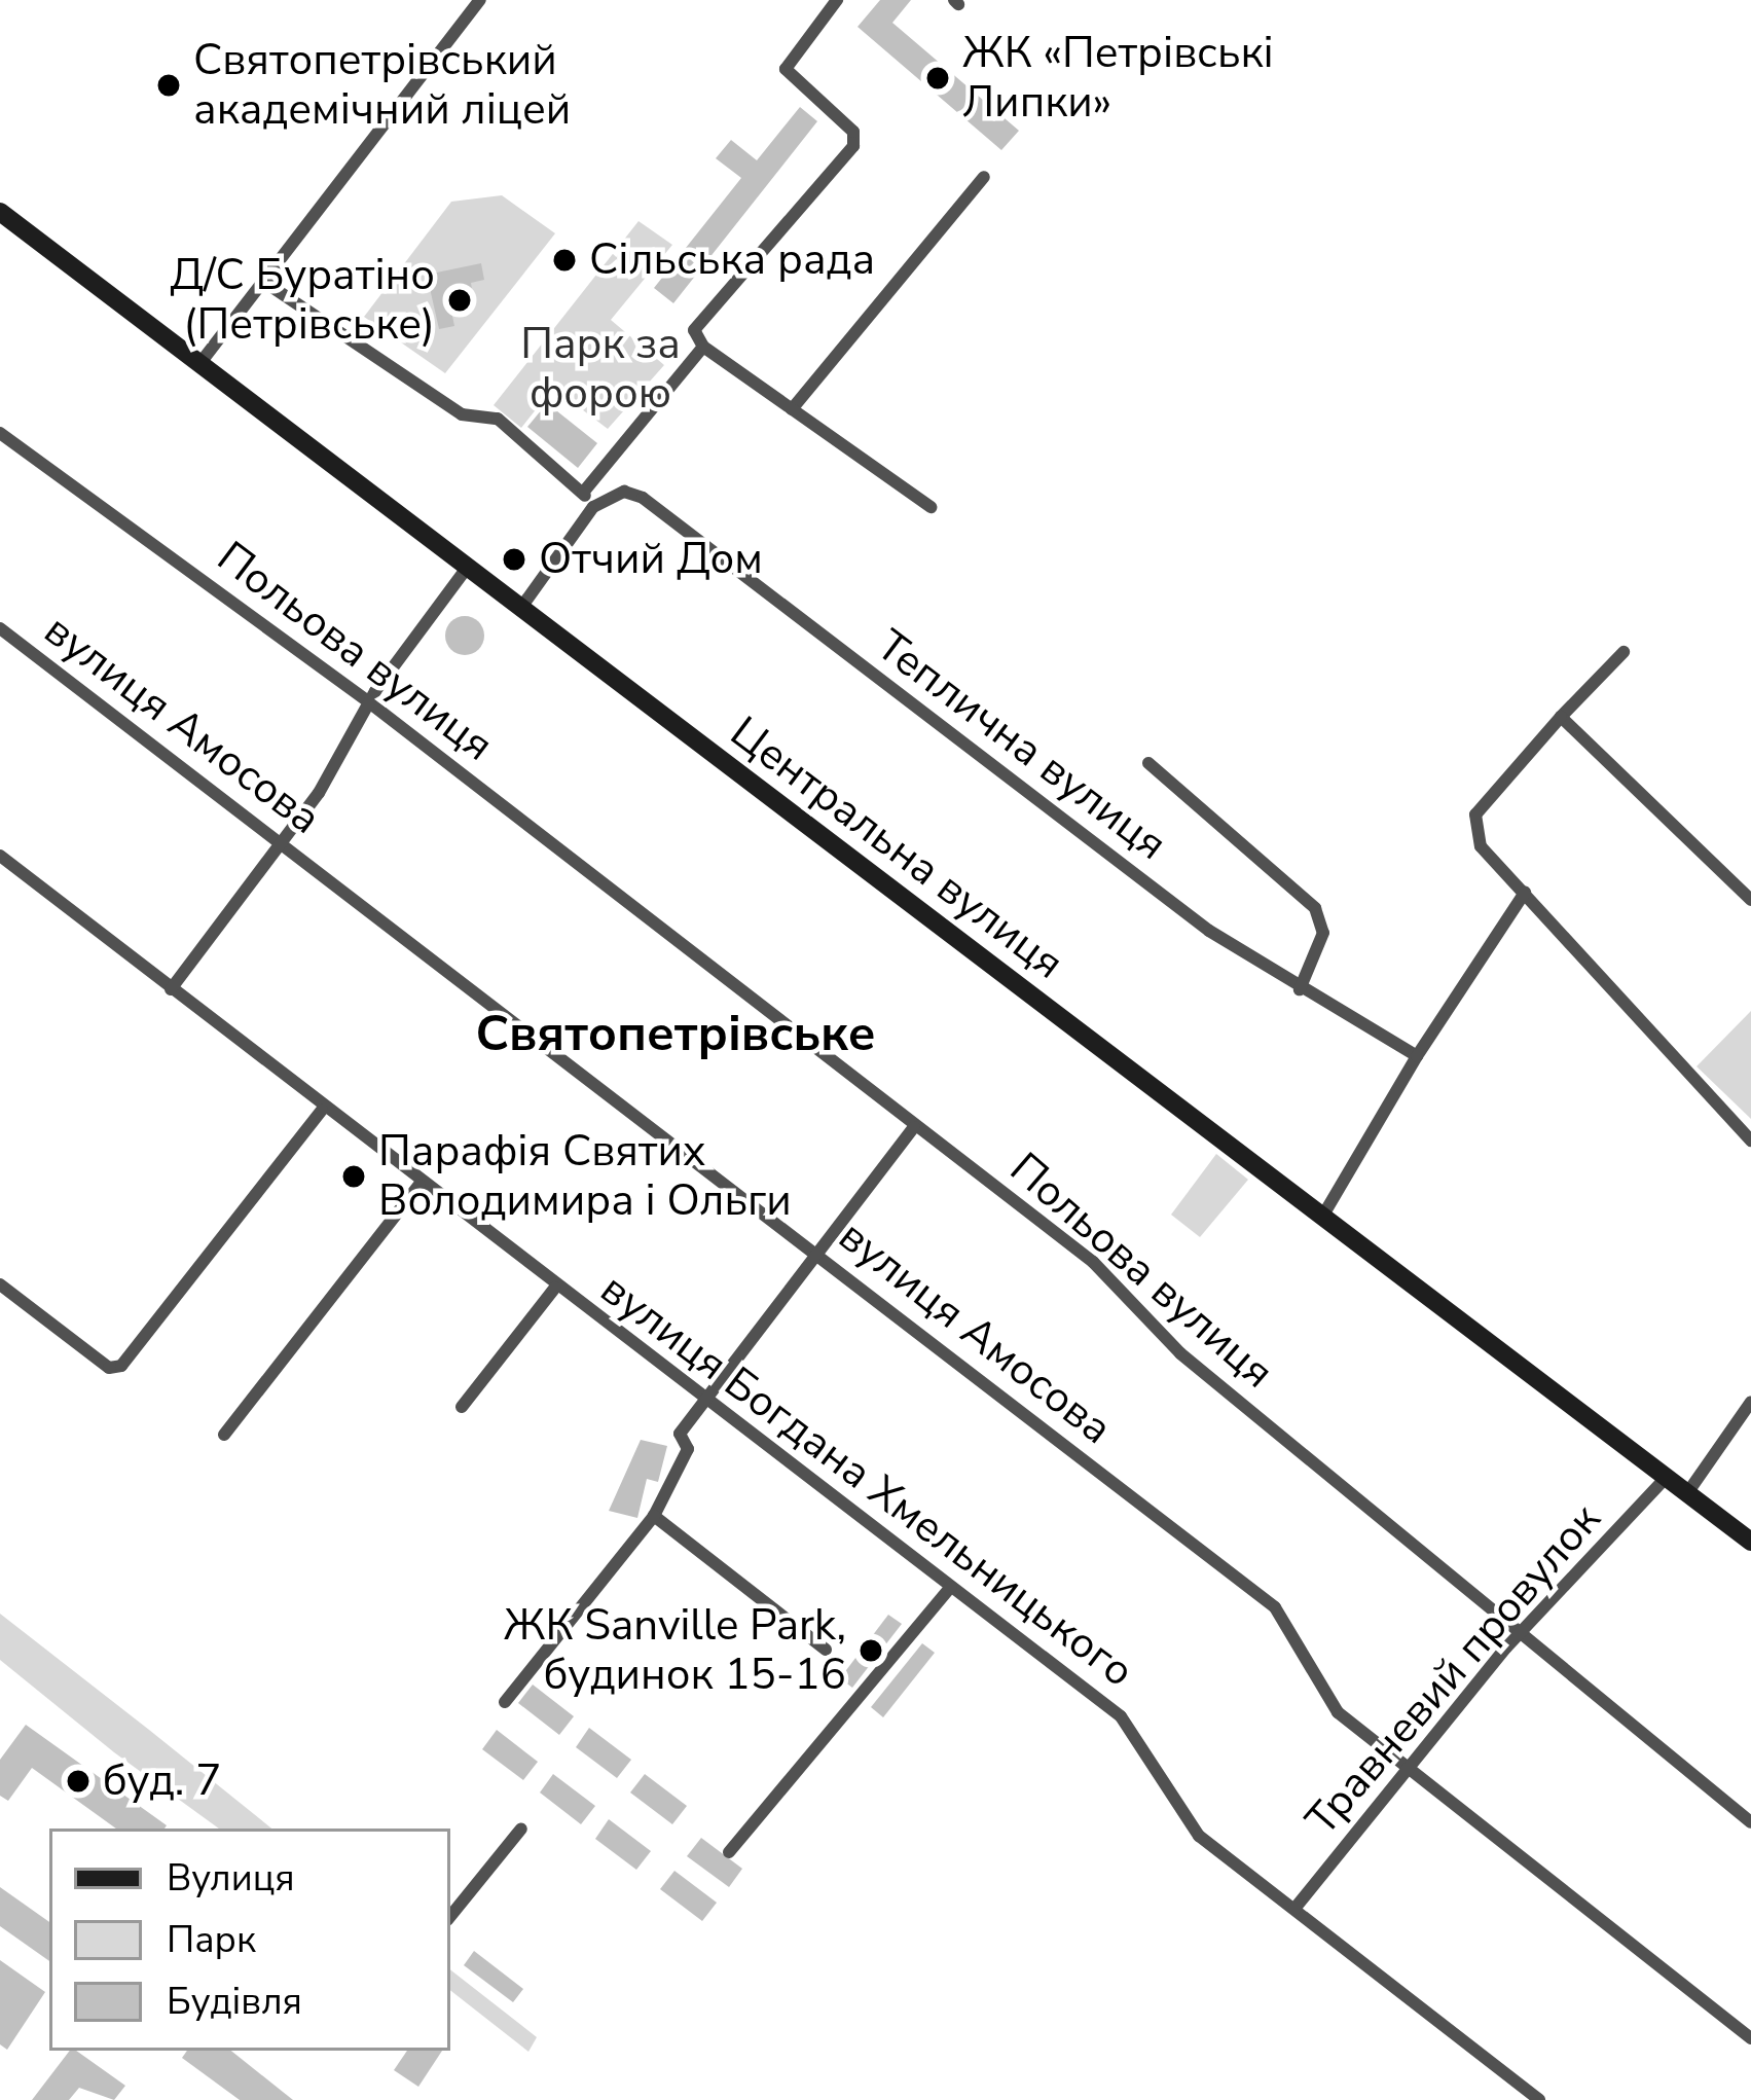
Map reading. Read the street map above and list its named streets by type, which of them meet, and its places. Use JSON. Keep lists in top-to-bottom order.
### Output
{
  "streets": {
    "main road": ["Центральна вулиця"],
    "street": [
      "Польова вулиця",
      "вулиця Амосова",
      "Теплична вулиця",
      "вулиця Богдана Хмельницького",
      "Травневий провулок"
    ]
  },
  "crossings": [
    ["Польова вулиця", "Травневий провулок"],
    ["вулиця Амосова", "Травневий провулок"],
    ["Центральна вулиця", "Травневий провулок"],
    ["вулиця Богдана Хмельницького", "Травневий провулок"]
  ],
  "districts": ["Святопетрівське"],
  "parks": ["Парк за форою"],
  "places": [
    "ЖК «Петрівські Липки»",
    "Святопетрівський академічний ліцей",
    "Сільська рада",
    "Д/С Буратіно (Петрівське)",
    "Отчий Дом",
    "Парафія Святих Володимира і Ольги",
    "ЖК Sanville Park, будинок 15-16",
    "буд. 7"
  ],
  "legend": ["Вулиця", "Парк", "Будівля"]
}
